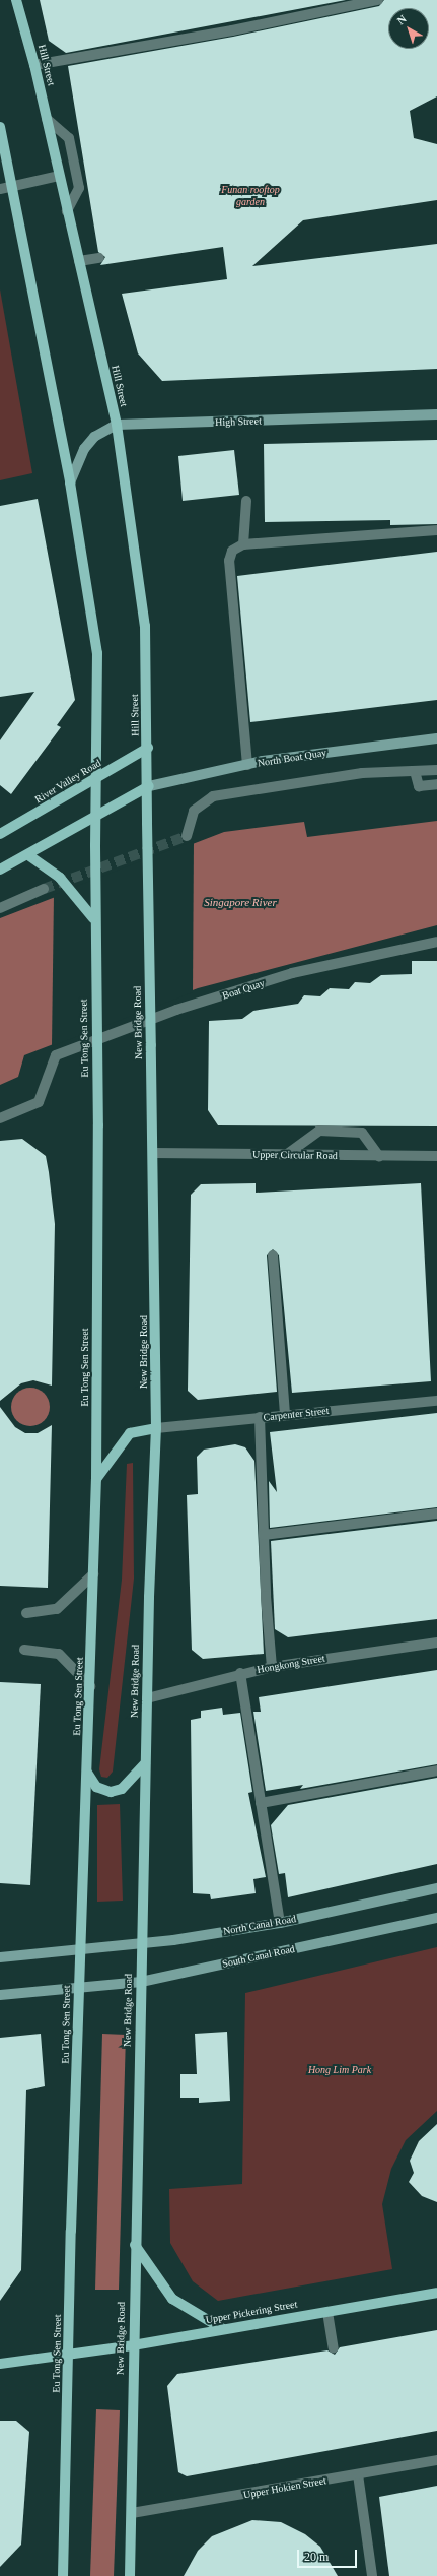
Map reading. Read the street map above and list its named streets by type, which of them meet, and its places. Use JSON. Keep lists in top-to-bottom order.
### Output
{
  "streets": {
    "main road": [
      "Hill Street",
      "River Valley Road",
      "New Bridge Road",
      "Eu Tong Sen Street",
      "Upper Pickering Street"
    ],
    "street": [
      "High Street",
      "North Boat Quay",
      "Boat Quay",
      "Upper Circular Road",
      "Carpenter Street",
      "Hongkong Street",
      "North Canal Road",
      "South Canal Road",
      "Upper Hokien Street"
    ]
  },
  "crossings": [
    ["Hill Street", "High Street"],
    ["Hill Street", "North Boat Quay"],
    ["Hill Street", "River Valley Road"],
    ["Hill Street", "New Bridge Road"],
    ["North Boat Quay", "New Bridge Road"],
    ["New Bridge Road", "Upper Circular Road"],
    ["New Bridge Road", "Carpenter Street"],
    ["New Bridge Road", "Hongkong Street"],
    ["New Bridge Road", "North Canal Road"],
    ["New Bridge Road", "South Canal Road"],
    ["New Bridge Road", "Upper Pickering Street"],
    ["New Bridge Road", "Upper Hokien Street"],
    ["Eu Tong Sen Street", "North Canal Road"],
    ["Eu Tong Sen Street", "South Canal Road"],
    ["Eu Tong Sen Street", "Upper Pickering Street"]
  ],
  "water": ["Singapore River"],
  "parks": ["Funan rooftop garden", "Hong Lim Park"],
  "scale_bar": "20 m",
  "north": "top left"
}
